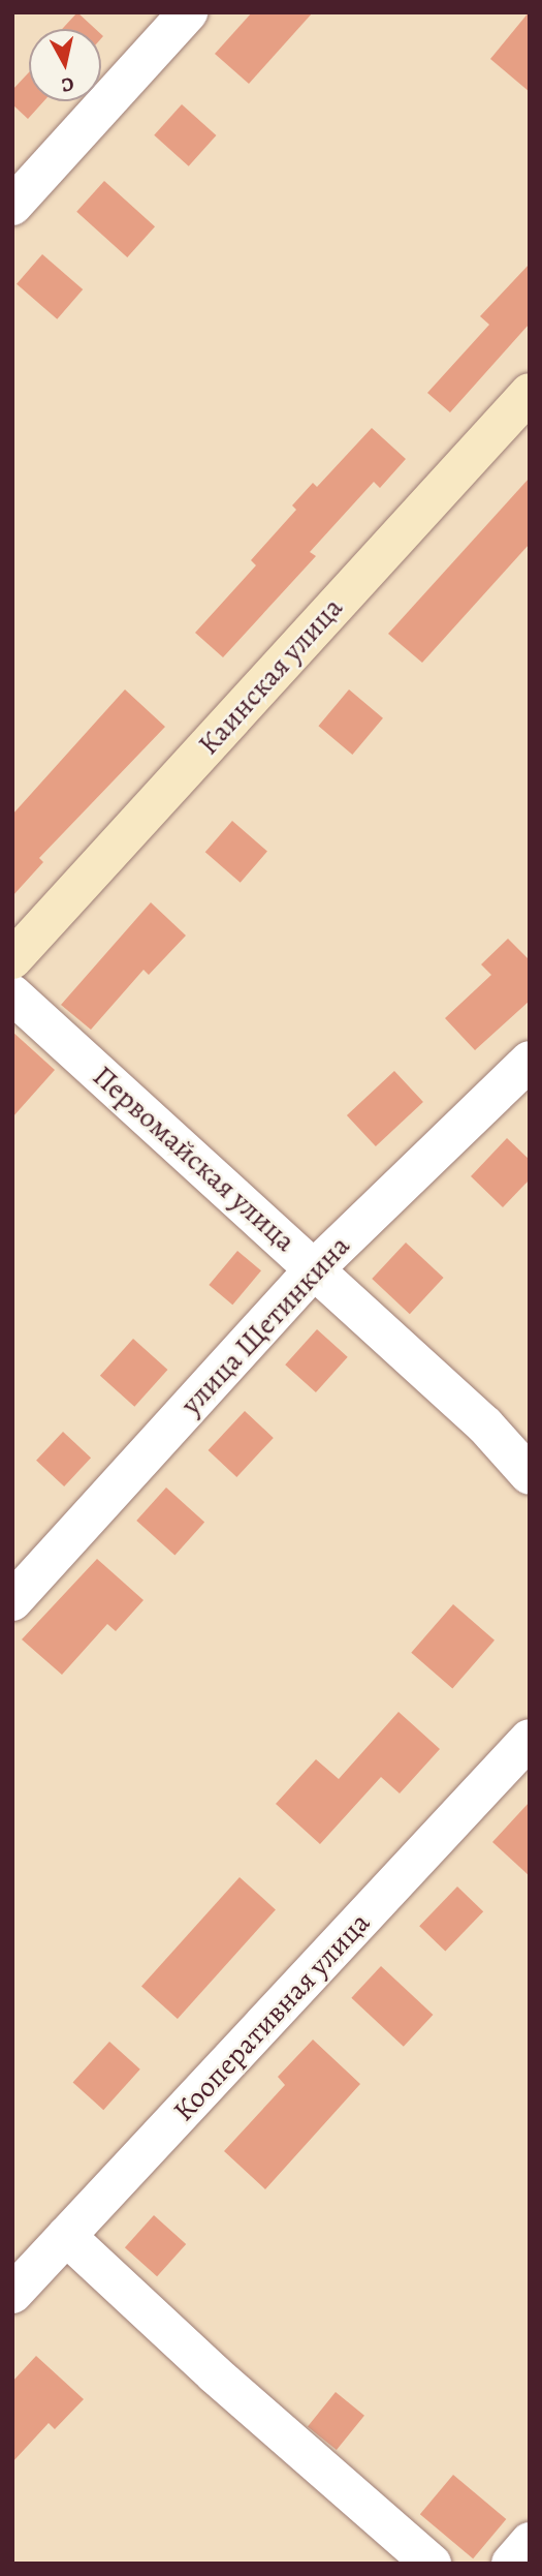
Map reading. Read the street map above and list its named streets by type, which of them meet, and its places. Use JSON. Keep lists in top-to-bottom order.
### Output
{
  "streets": {
    "main road": ["Каинская улица"],
    "street": ["Первомайская улица", "улица Щетинкина", "Кооперативная улица"]
  },
  "crossings": [
    ["Первомайская улица", "улица Щетинкина"]
  ],
  "north": "bottom"
}
